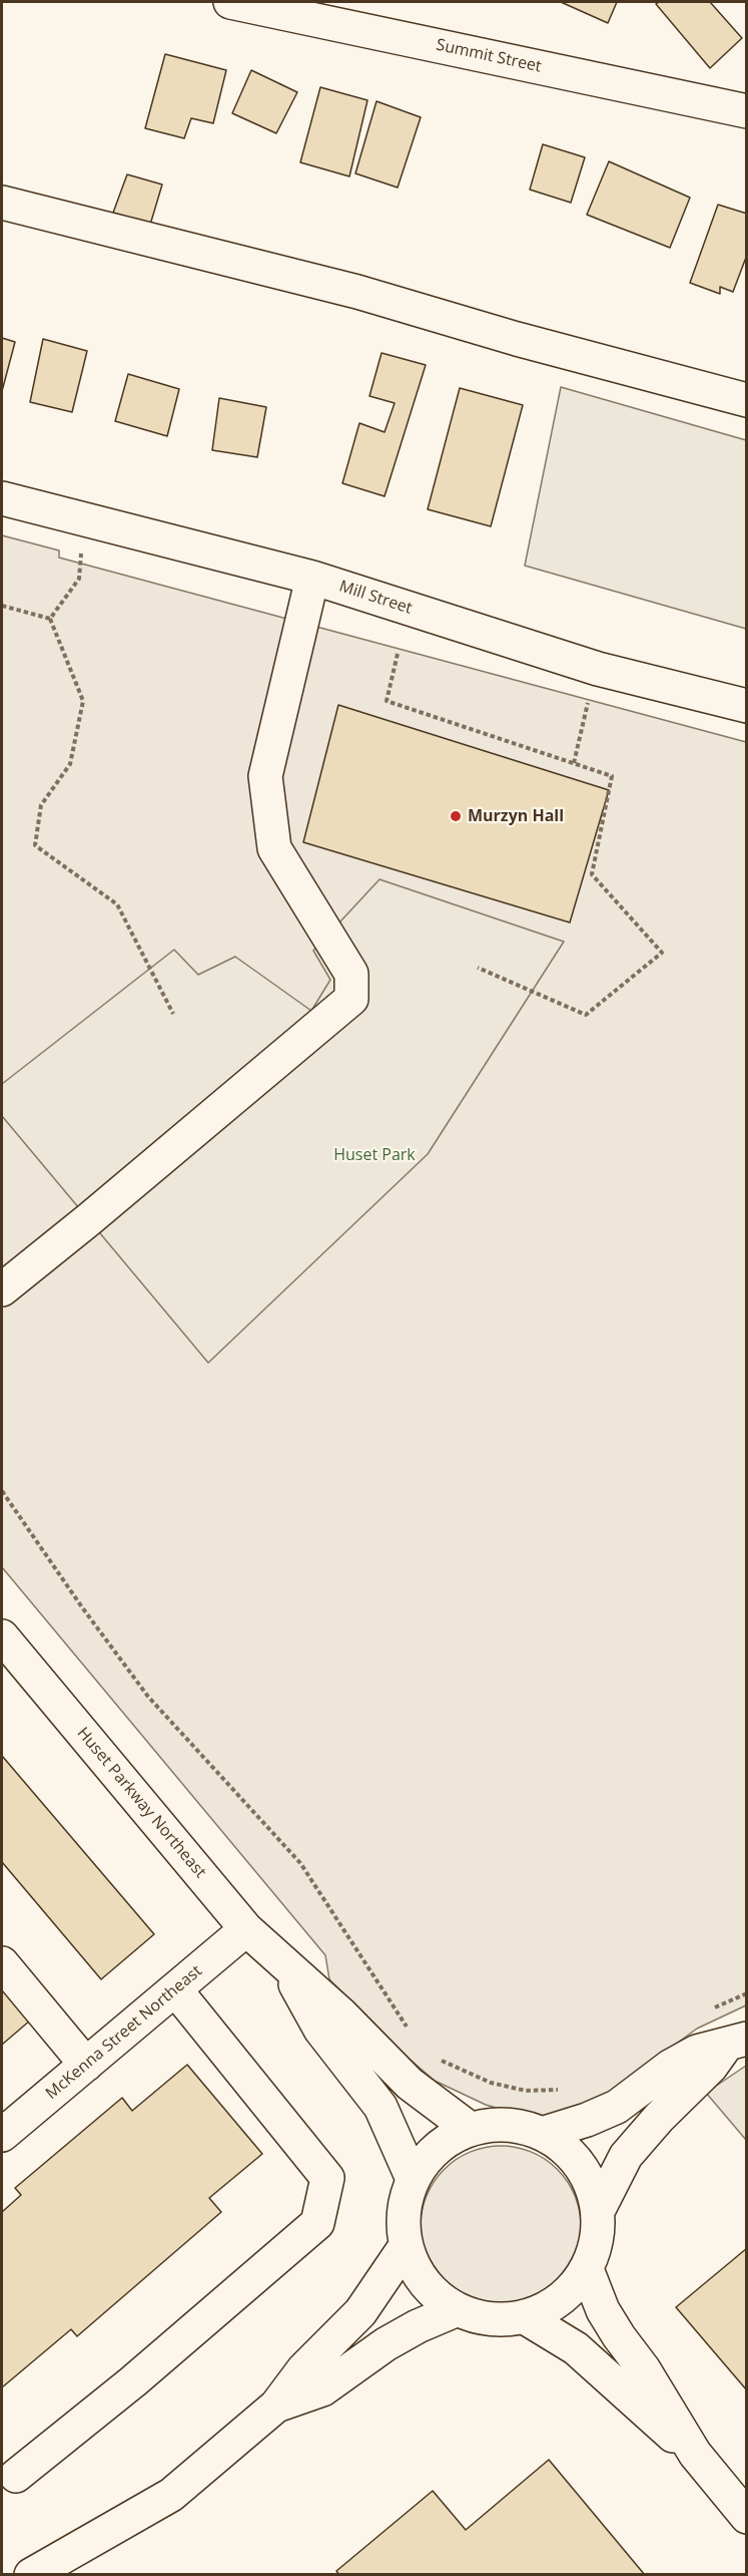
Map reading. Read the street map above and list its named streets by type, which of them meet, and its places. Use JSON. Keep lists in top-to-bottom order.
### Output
{
  "streets": {
    "street": [
      "Summit Street",
      "Mill Street",
      "Huset Parkway Northeast",
      "McKenna Street Northeast"
    ]
  },
  "crossings": [
    ["Huset Parkway Northeast", "McKenna Street Northeast"]
  ],
  "parks": ["Huset Park"],
  "places": ["Murzyn Hall"]
}
